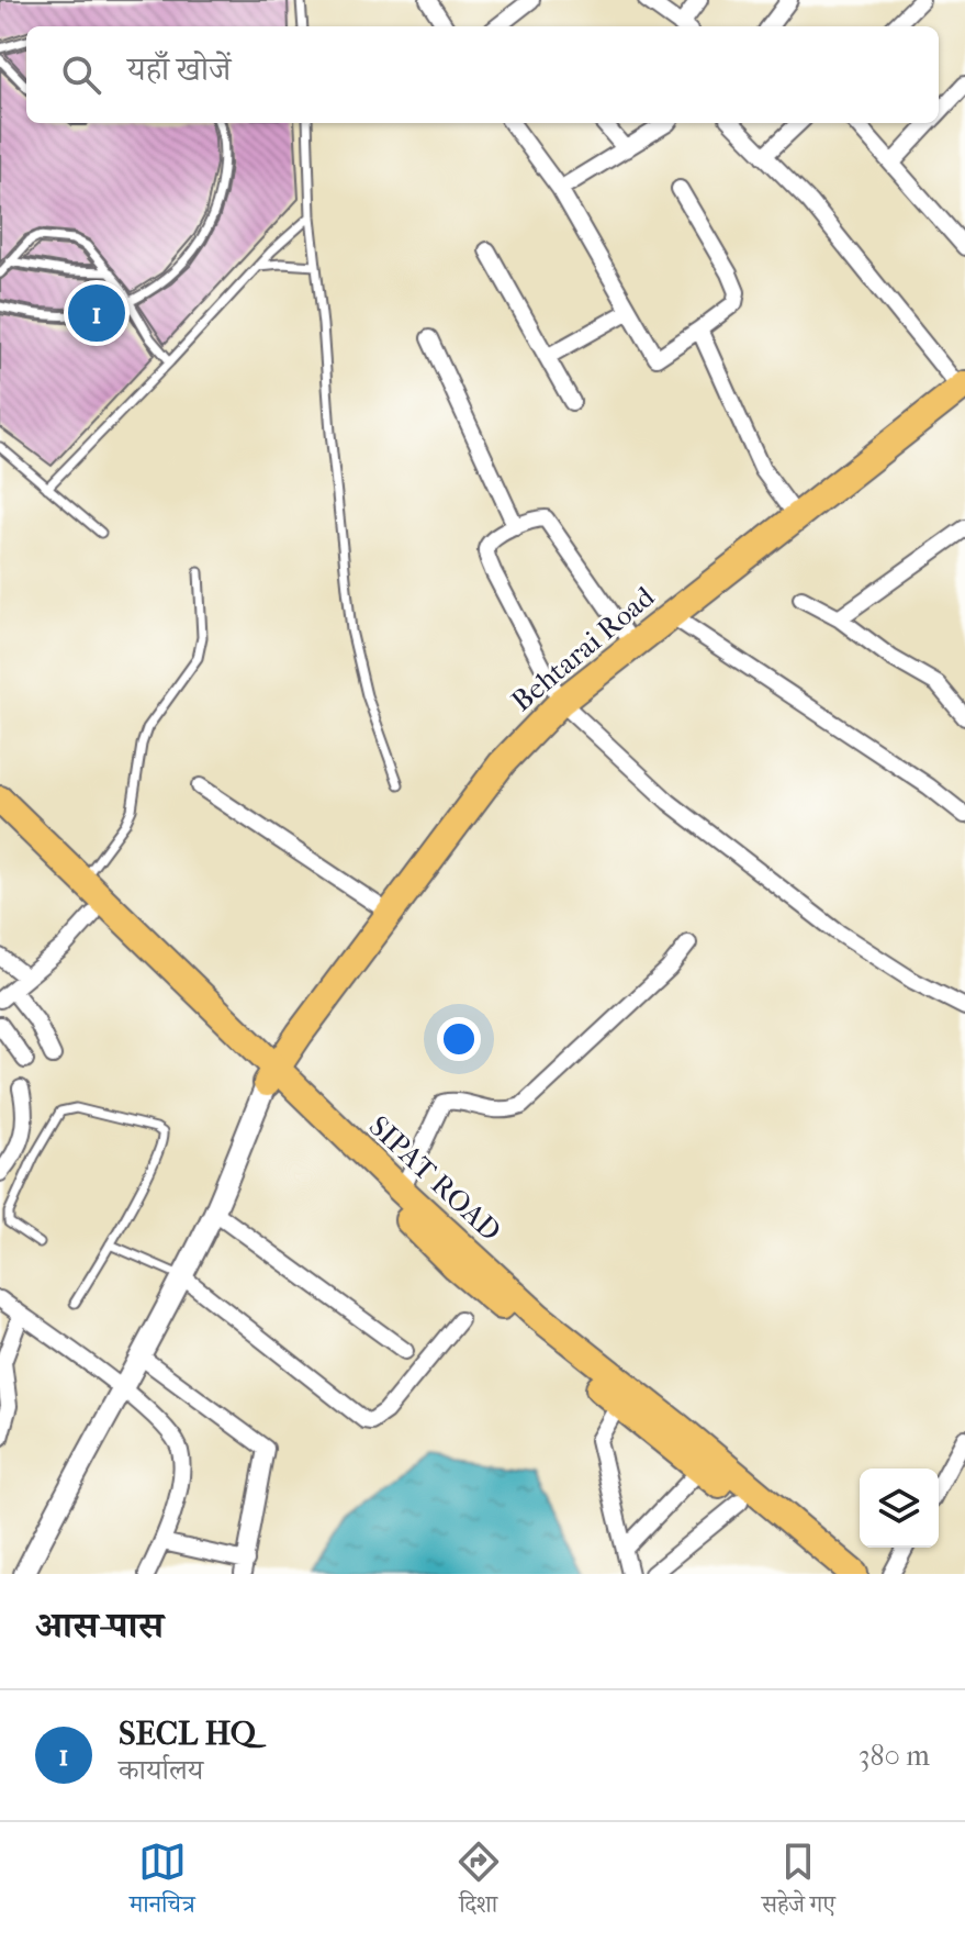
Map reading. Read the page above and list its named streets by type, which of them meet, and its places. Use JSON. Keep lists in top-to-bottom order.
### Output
{
  "streets": {
    "main road": ["Behtarai Road", "SIPAT ROAD"]
  },
  "crossings": [
    ["Behtarai Road", "SIPAT ROAD"]
  ],
  "page": {
    "search": "यहाँ खोजें",
    "pins": "1",
    "heading": "आस-पास",
    "list": [
      {
        "mark": "1",
        "name": "SECL HQ",
        "note": "कार्यालय",
        "value": "380 m"
      }
    ],
    "nav": ["मानचित्र", "दिशा", "सहेजे गए"]
  }
}
